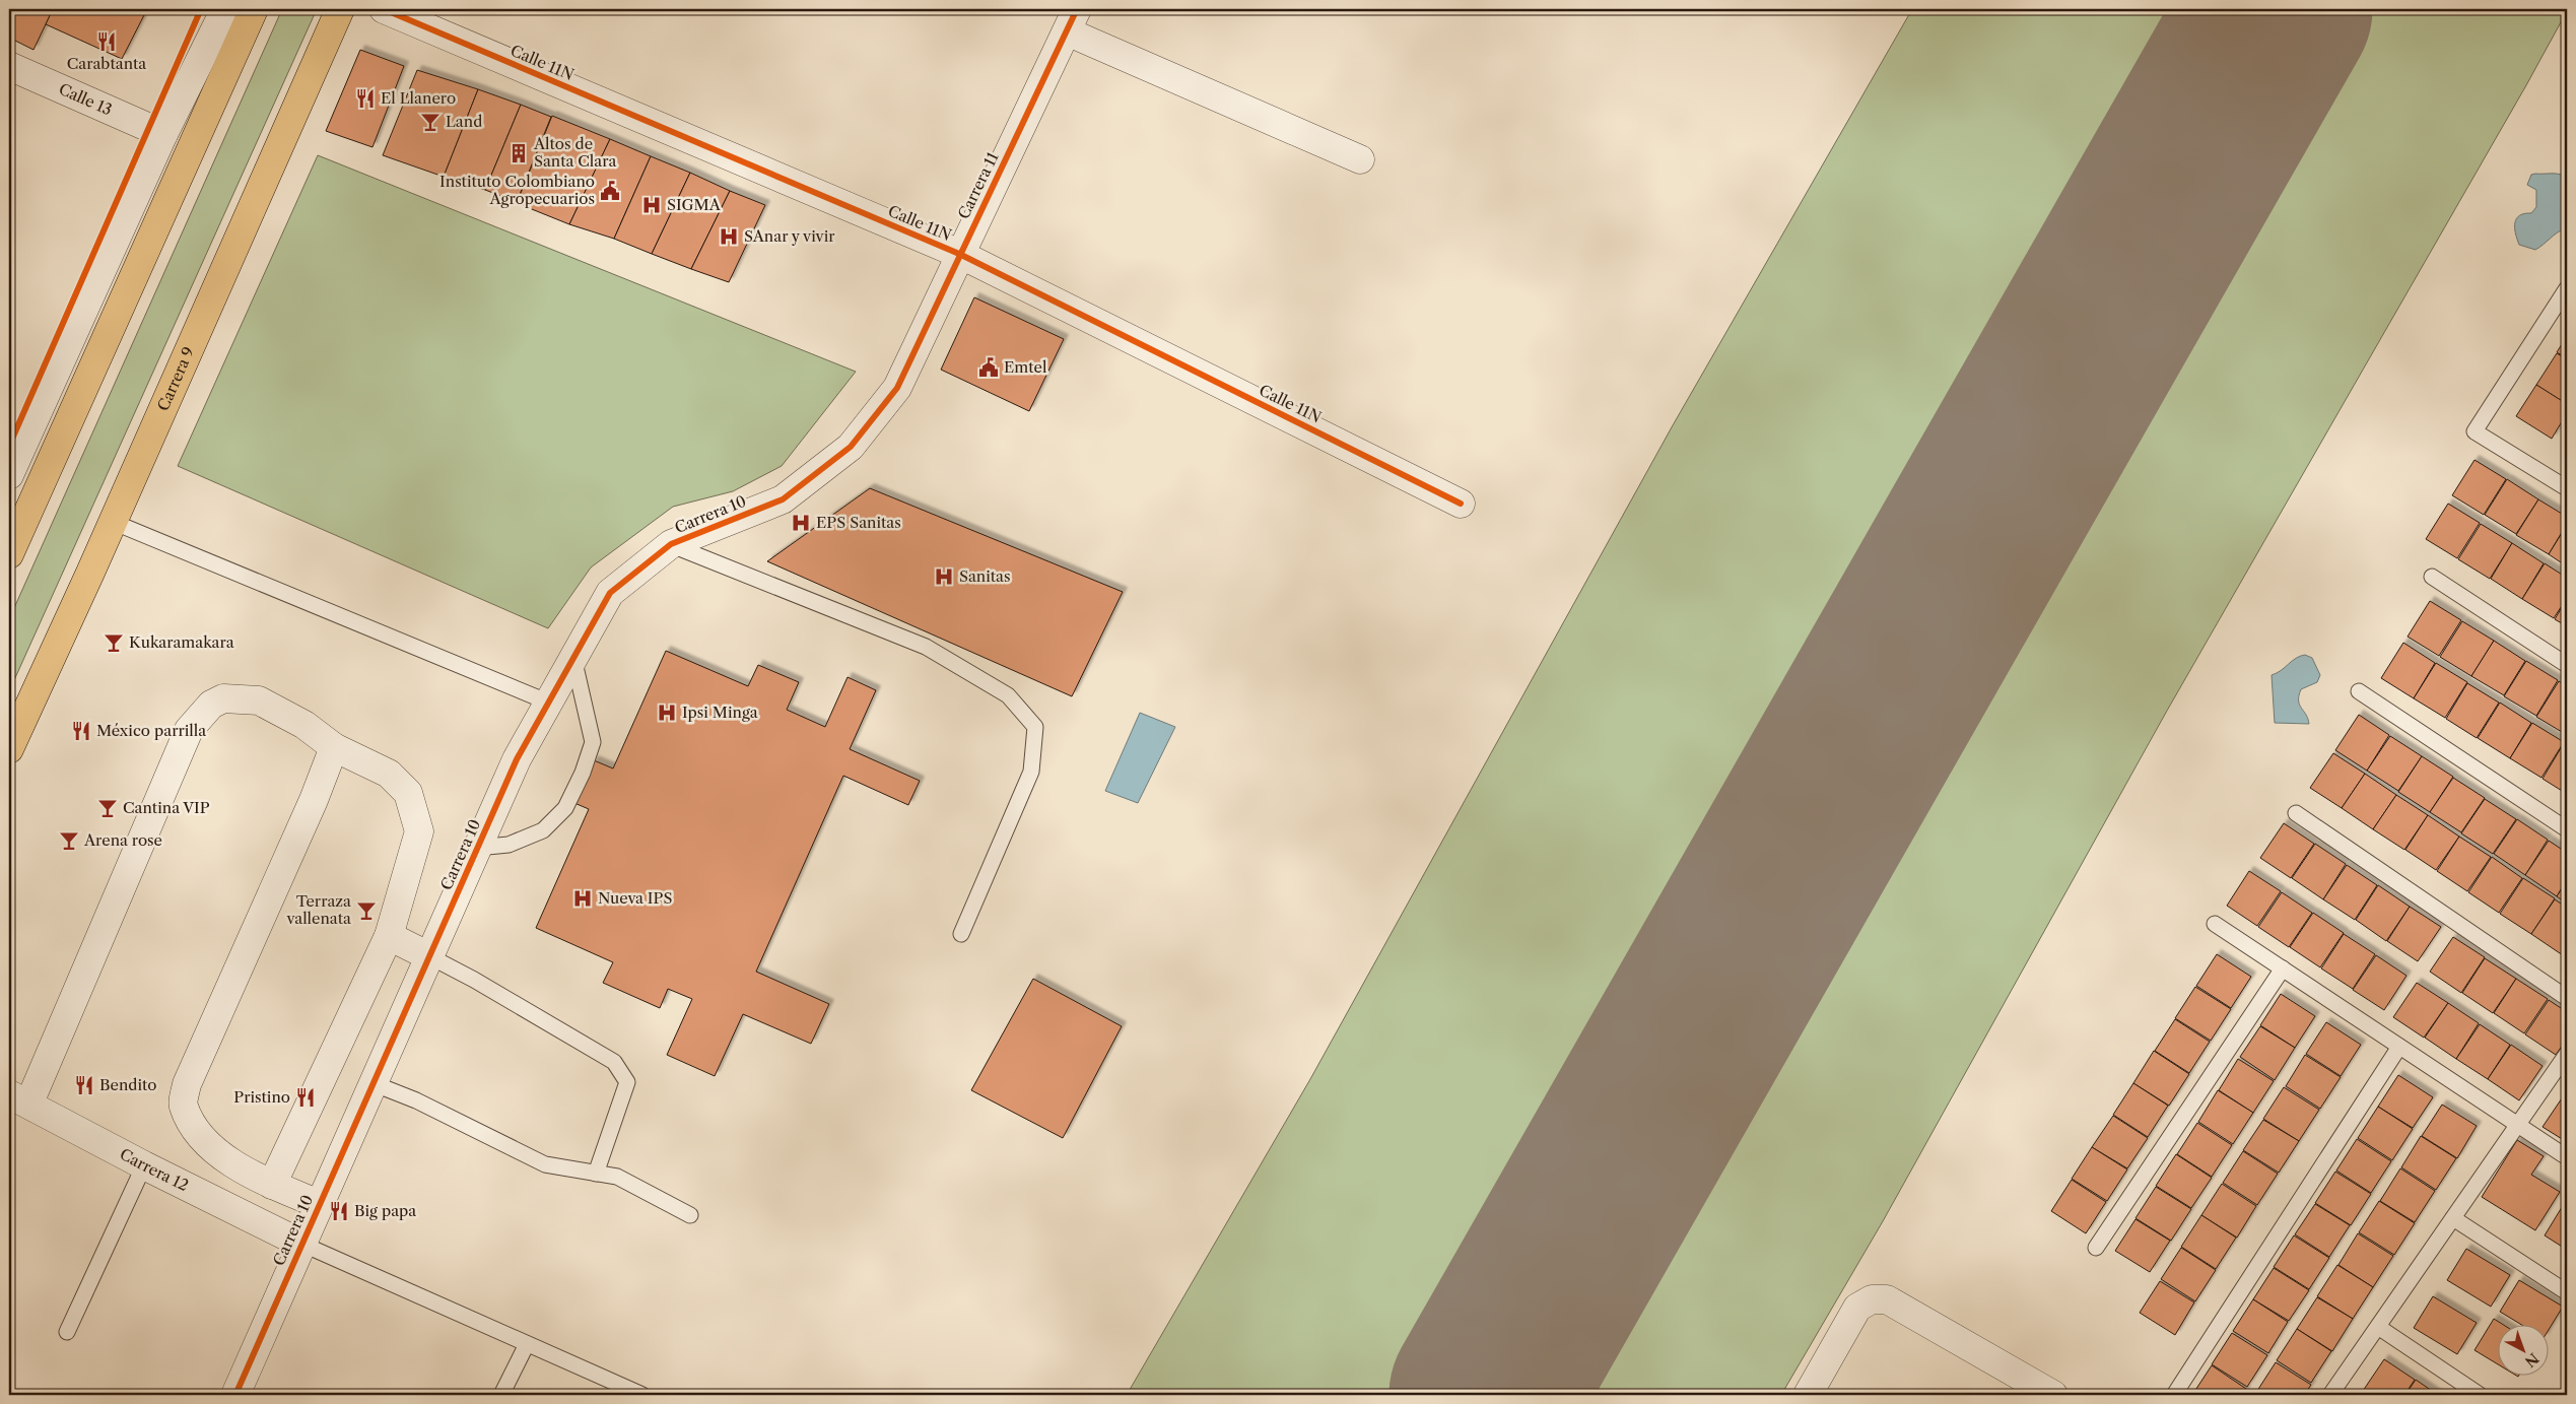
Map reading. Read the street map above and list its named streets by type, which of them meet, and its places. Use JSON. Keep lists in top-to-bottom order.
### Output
{
  "streets": {
    "main road": ["Carrera 9"],
    "street": [
      "Calle 11N",
      "Calle 13",
      "Carrera 11",
      "Carrera 10",
      "Carrera 12"
    ]
  },
  "crossings": [
    ["Calle 11N", "Carrera 11"],
    ["Carrera 11", "Carrera 10"],
    ["Carrera 10", "Carrera 12"]
  ],
  "places": {
    "restaurant": [
      "Carabtanta",
      "El Llanero",
      "México parrilla",
      "Bendito",
      "Pristino",
      "Big papa"
    ],
    "bar": [
      "Land",
      "Kukaramakara",
      "Cantina VIP",
      "Arena rose",
      "Terraza vallenata"
    ],
    "building": ["Altos de Santa Clara"],
    "public building": ["Instituto Colombiano Agropecuarios", "Emtel"],
    "hospital": [
      "SIGMA",
      "SAnar y vivir",
      "EPS Sanitas",
      "Sanitas",
      "Ipsi Minga",
      "Nueva IPS"
    ]
  },
  "north": "bottom right"
}
